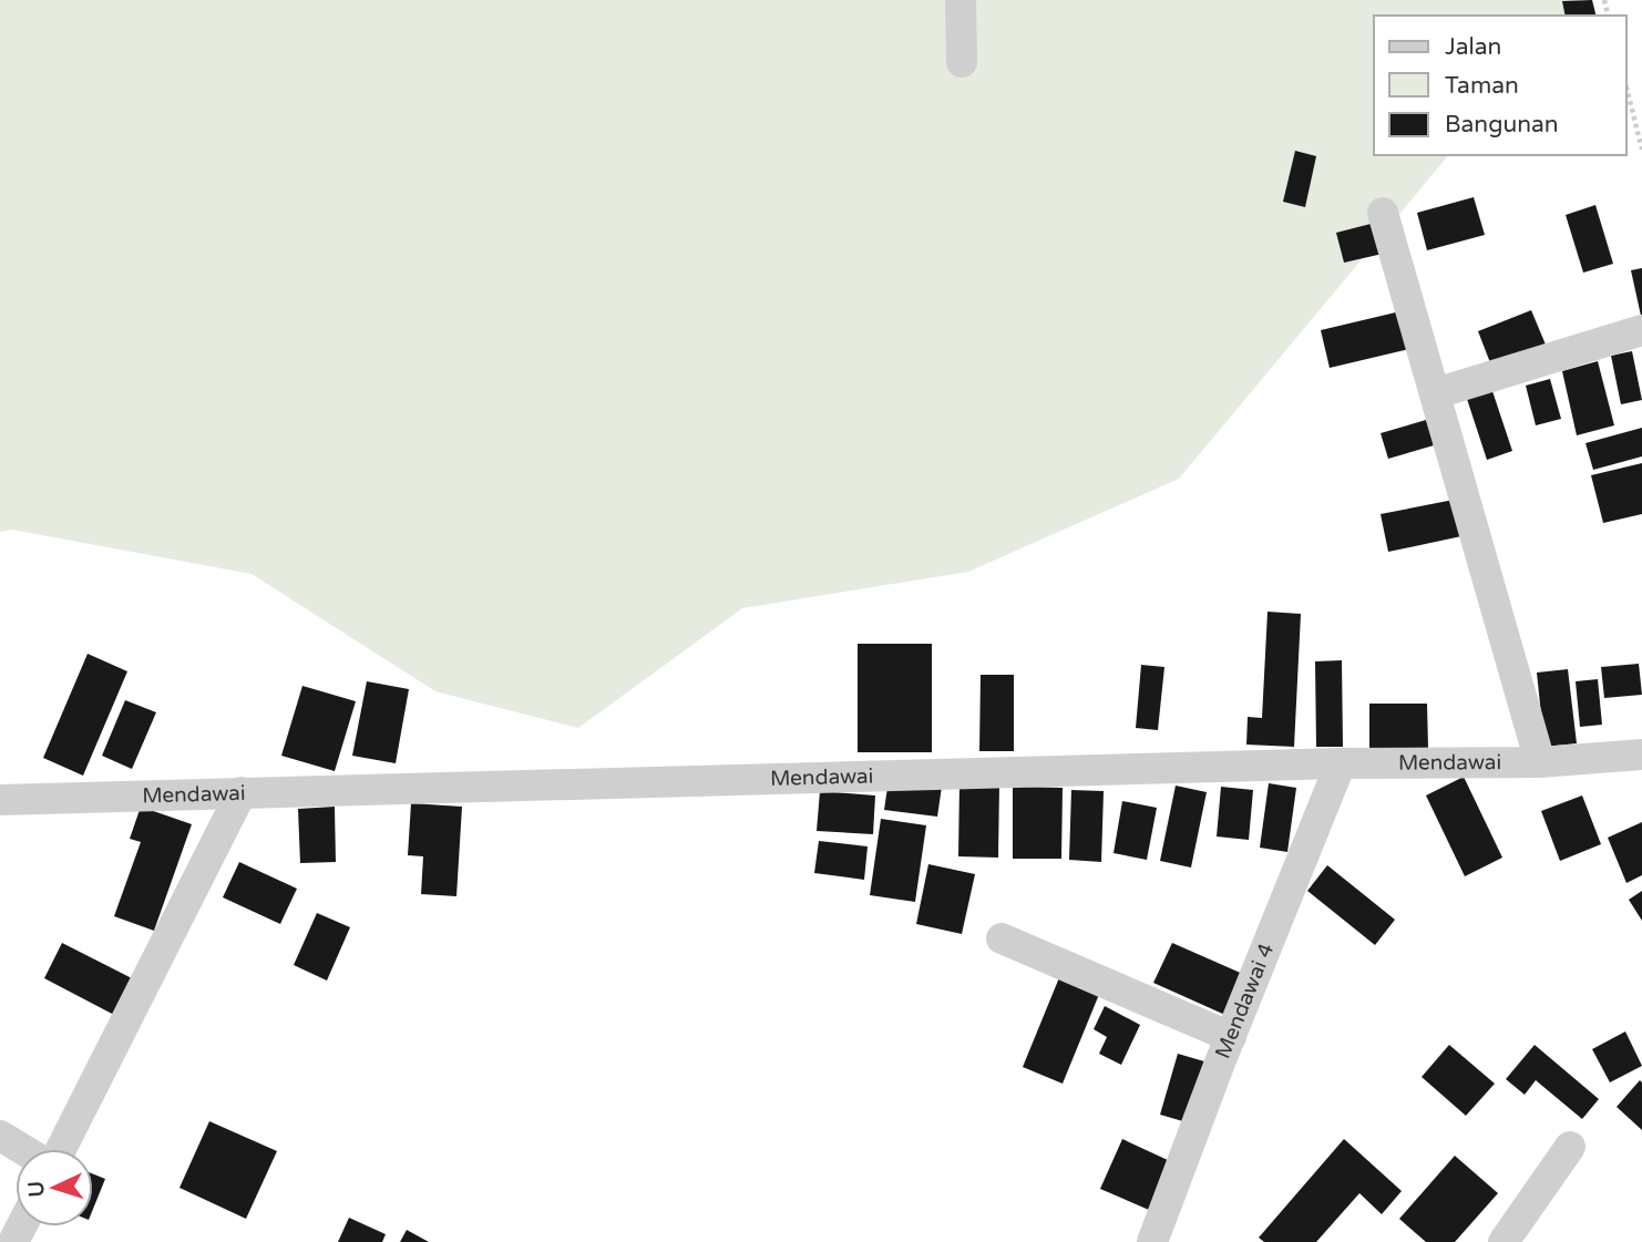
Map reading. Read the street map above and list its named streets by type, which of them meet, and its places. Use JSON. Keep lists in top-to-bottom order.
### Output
{
  "streets": {
    "street": ["Mendawai", "Mendawai 4"]
  },
  "crossings": [
    ["Mendawai", "Mendawai 4"]
  ],
  "legend": ["Jalan", "Taman", "Bangunan"],
  "north": "left"
}
